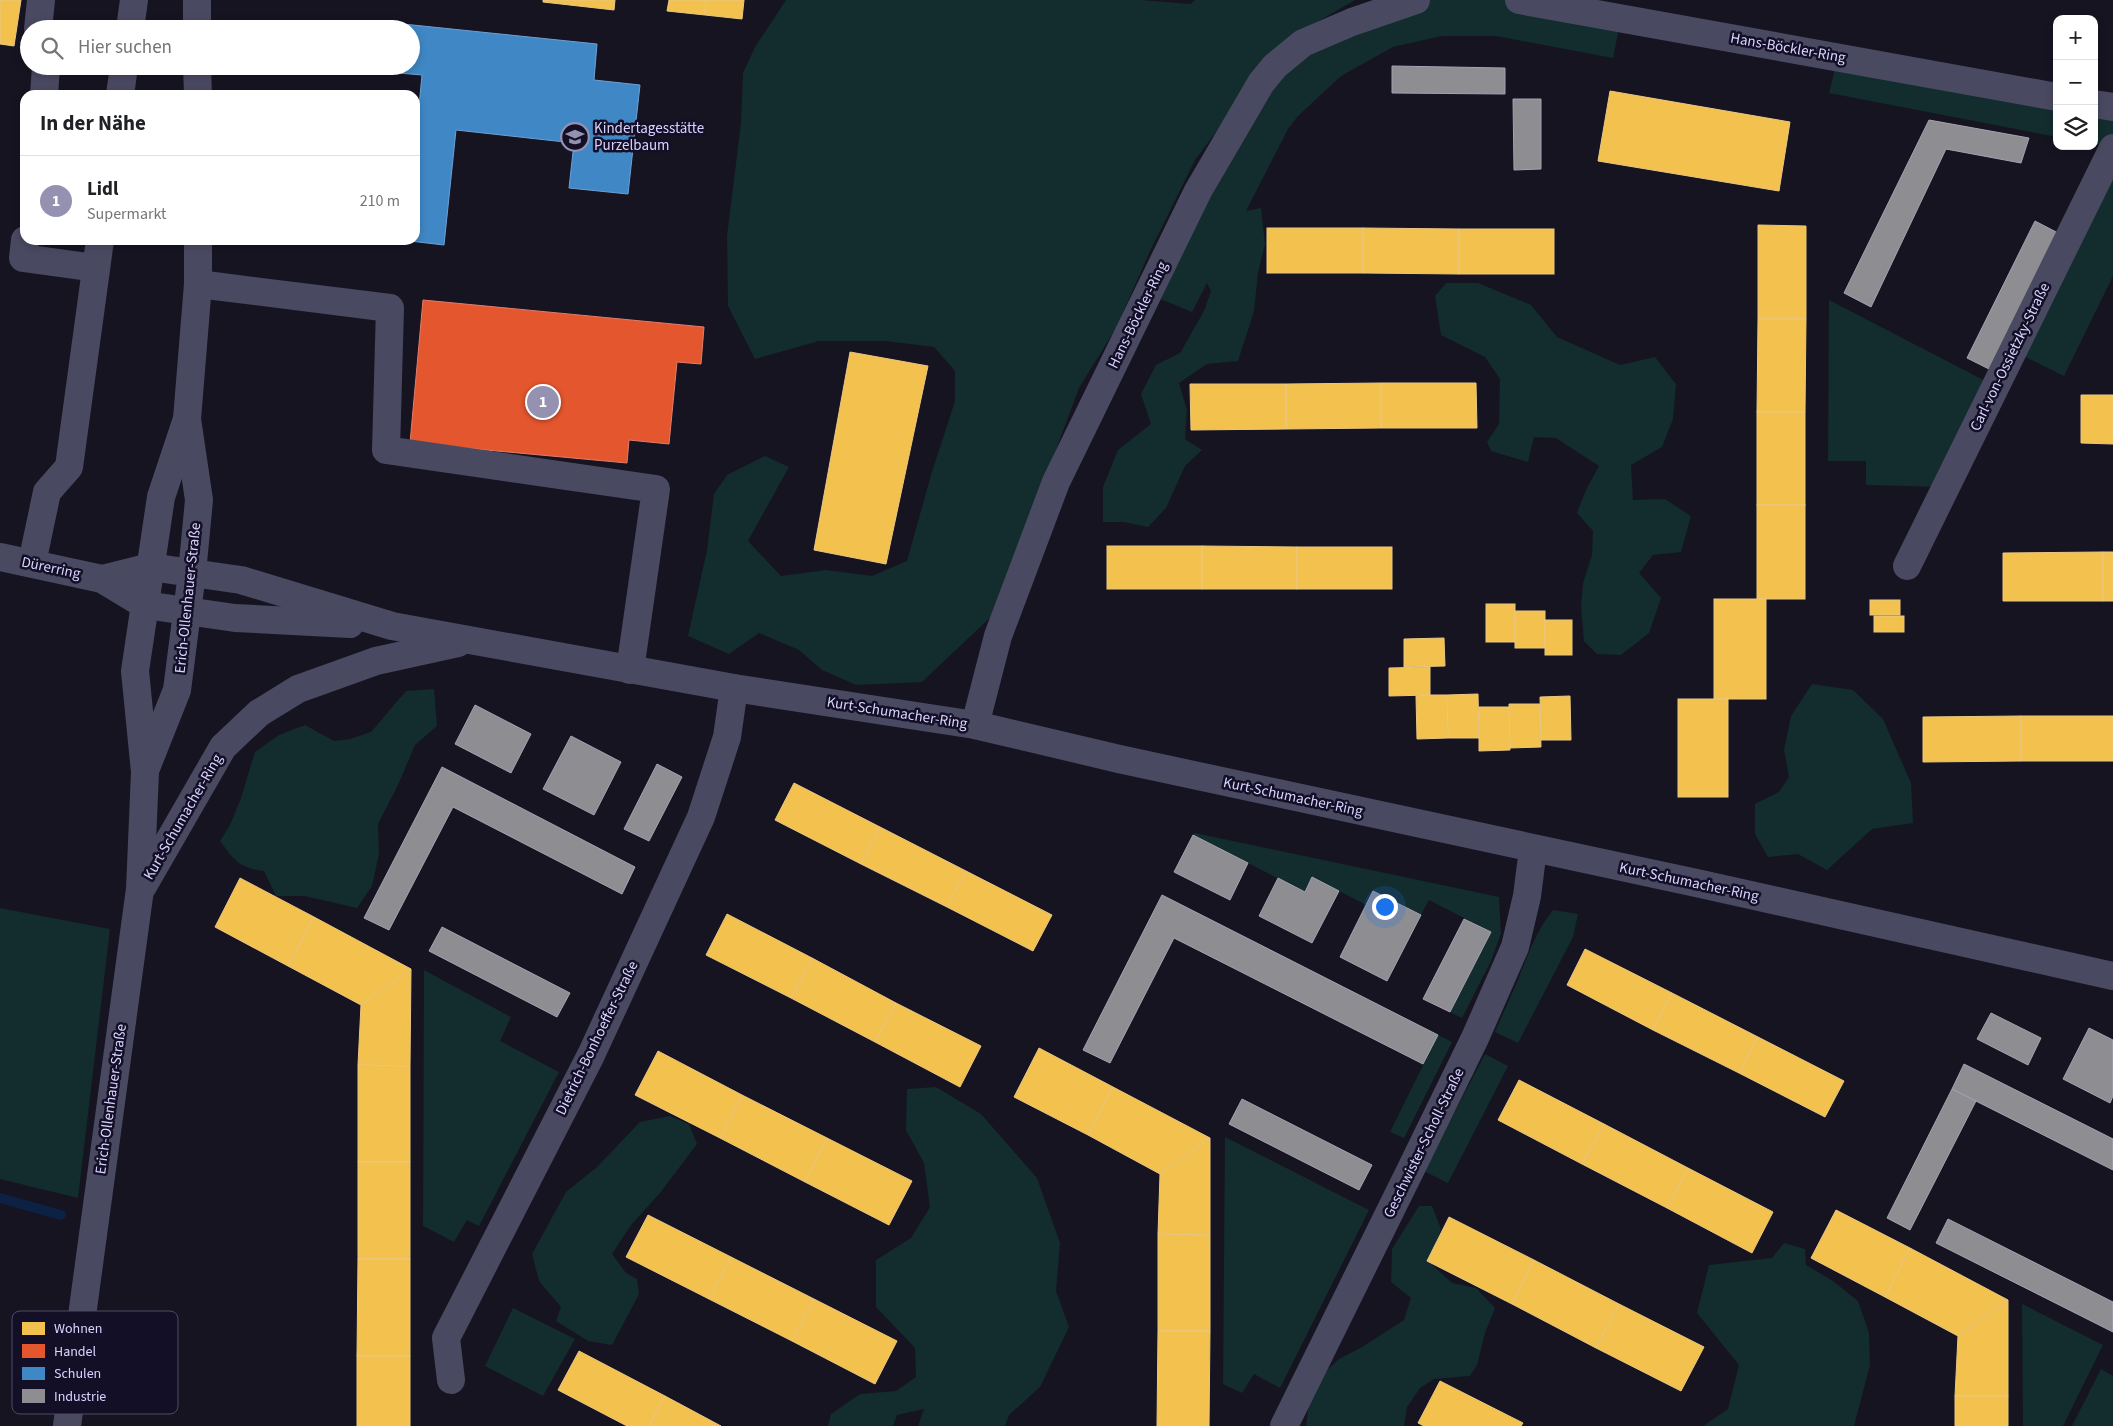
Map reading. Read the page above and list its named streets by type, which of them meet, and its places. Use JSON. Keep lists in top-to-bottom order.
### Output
{
  "streets": {
    "street": [
      "Hans-Böckler-Ring",
      "Carl-von-Ossietzky-Straße",
      "Dürerring",
      "Erich-Ollenhauer-Straße",
      "Kurt-Schumacher-Ring",
      "Dietrich-Bonhoeffer-Straße",
      "Geschwister-Scholl-Straße"
    ]
  },
  "crossings": [
    ["Hans-Böckler-Ring", "Kurt-Schumacher-Ring"],
    ["Dürerring", "Erich-Ollenhauer-Straße"],
    ["Dürerring", "Kurt-Schumacher-Ring"],
    ["Erich-Ollenhauer-Straße", "Kurt-Schumacher-Ring"],
    ["Kurt-Schumacher-Ring", "Dietrich-Bonhoeffer-Straße"],
    ["Kurt-Schumacher-Ring", "Geschwister-Scholl-Straße"]
  ],
  "places": {
    "school or university": ["Kindertagesstätte Purzelbaum"]
  },
  "legend": [
    "Wohnen",
    "Handel",
    "Schulen",
    "Industrie"
  ],
  "page": {
    "map_buttons": ["+", "−"],
    "search": "Hier suchen",
    "heading": "In der Nähe",
    "list": [
      {
        "mark": "1",
        "name": "Lidl",
        "note": "Supermarkt",
        "value": "210 m"
      }
    ],
    "pins": "1"
  }
}
